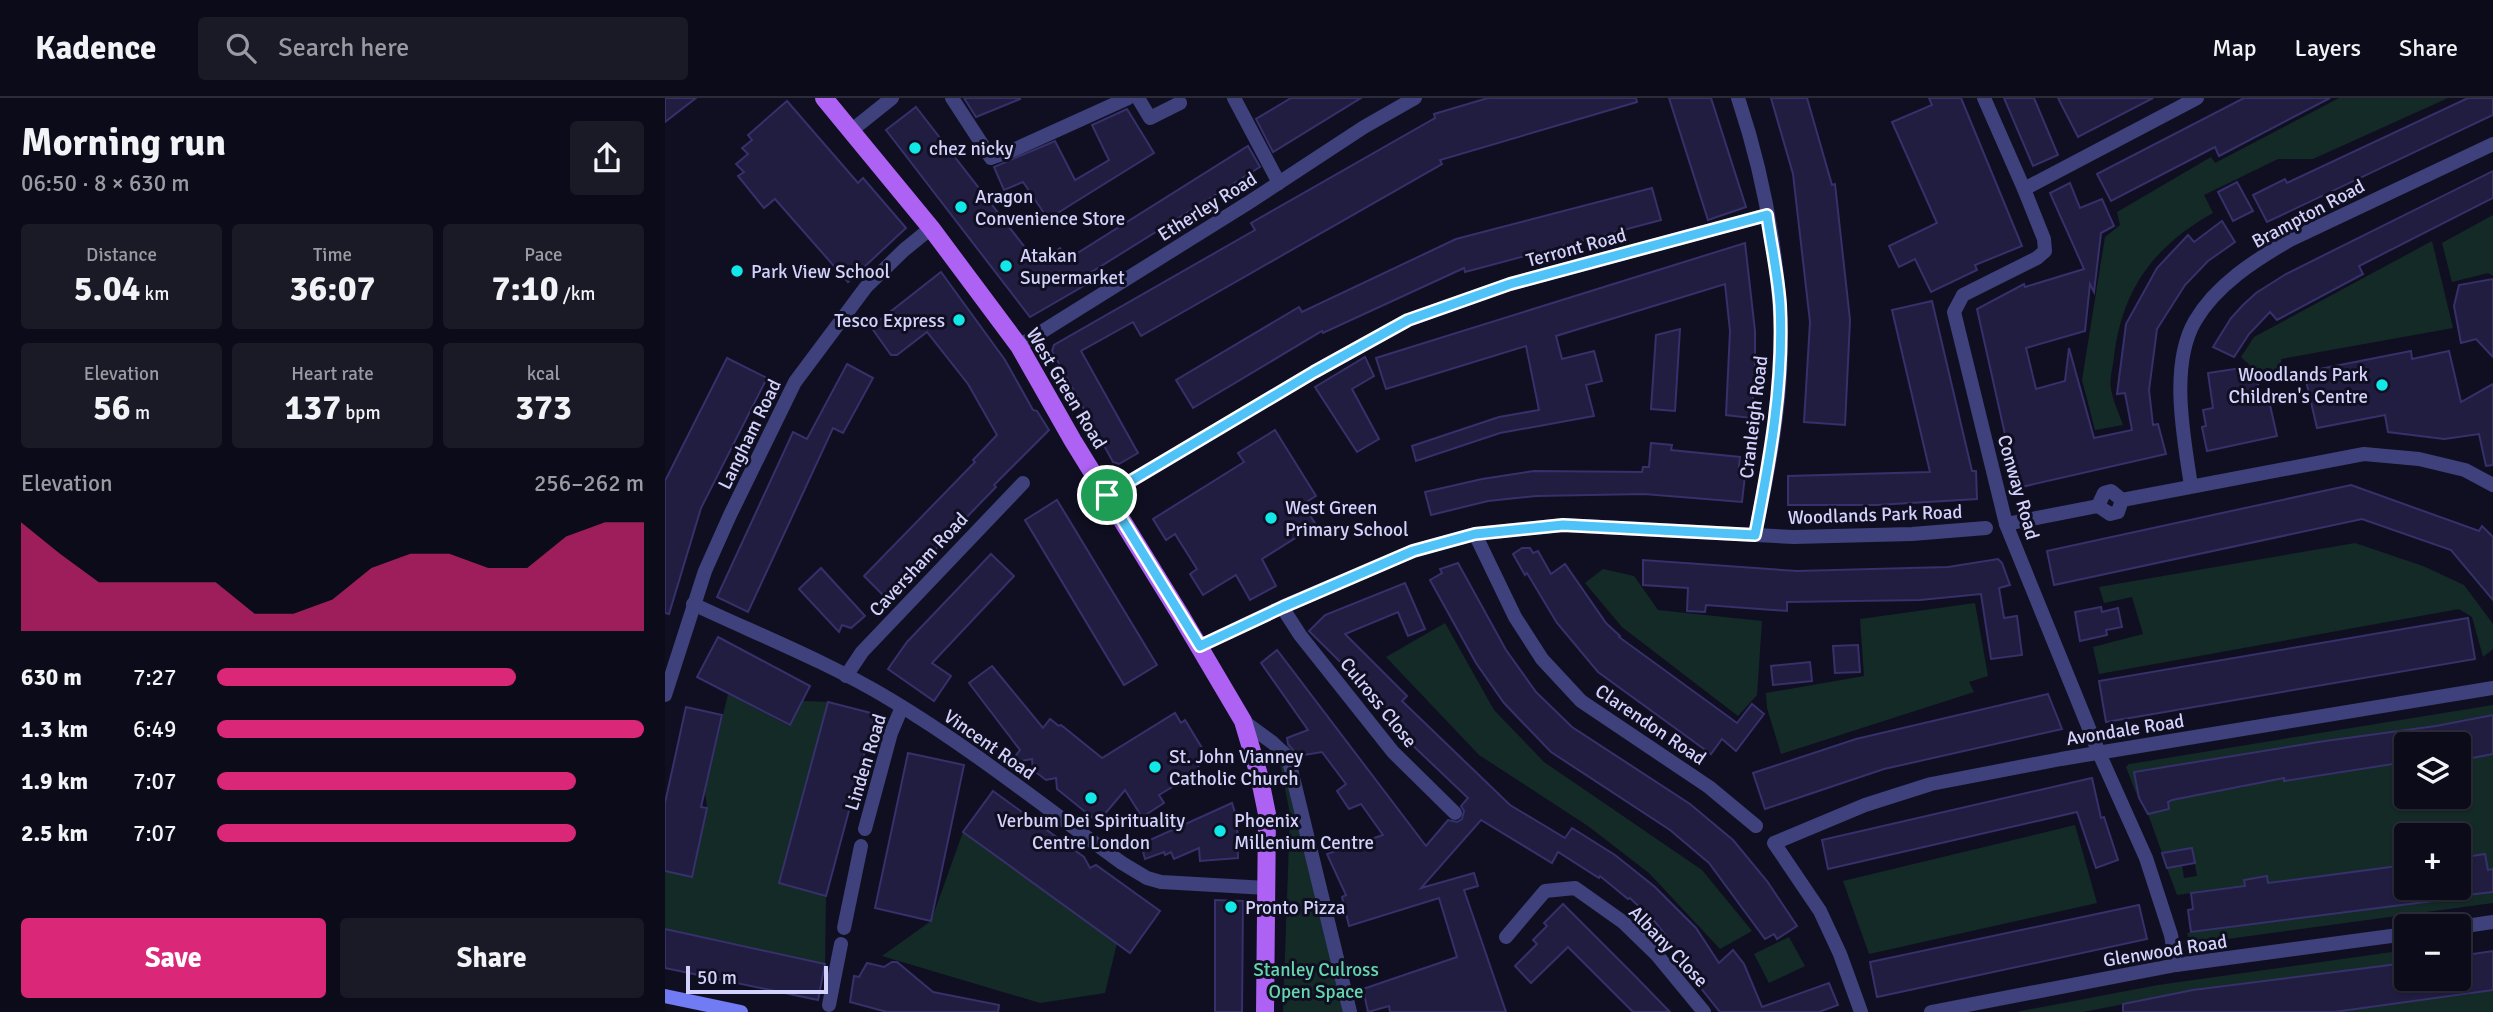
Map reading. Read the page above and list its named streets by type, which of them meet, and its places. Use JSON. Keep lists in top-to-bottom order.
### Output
{
  "streets": {
    "main road": ["West Green Road"],
    "street": [
      "Etherley Road",
      "Brampton Road",
      "Terront Road",
      "Cranleigh Road",
      "Langham Road",
      "Conway Road",
      "Woodlands Park Road",
      "Caversham Road",
      "Culross Close",
      "Clarendon Road",
      "Avondale Road",
      "Vincent Road",
      "Linden Road",
      "Albany Close",
      "Glenwood Road"
    ]
  },
  "crossings": [
    ["Etherley Road", "West Green Road"],
    ["Terront Road", "West Green Road"],
    ["Terront Road", "Cranleigh Road"],
    ["West Green Road", "Langham Road"],
    ["West Green Road", "Woodlands Park Road"],
    ["West Green Road", "Vincent Road"],
    ["Cranleigh Road", "Woodlands Park Road"],
    ["Langham Road", "Vincent Road"],
    ["Conway Road", "Avondale Road"],
    ["Conway Road", "Glenwood Road"],
    ["Woodlands Park Road", "Culross Close"],
    ["Woodlands Park Road", "Clarendon Road"],
    ["Caversham Road", "Vincent Road"],
    ["Vincent Road", "Linden Road"]
  ],
  "parks": ["Stanley Culross Open Space"],
  "places": [
    "chez nicky",
    "Aragon Convenience Store",
    "Atakan Supermarket",
    "Park View School",
    "Tesco Express",
    "Woodlands Park Children's Centre",
    "West Green Primary School",
    "St. John Vianney Catholic Church",
    "Verbum Dei Spirituality Centre London",
    "Phoenix Millenium Centre",
    "Pronto Pizza"
  ],
  "scale_bar": "50 m",
  "page": {
    "header": "Kadence",
    "search": "Search here",
    "nav": ["Map", "Layers", "Share"],
    "heading": ["Morning run", "06:50 · 8 × 630 m"],
    "stats": [
      ["Distance", "5.04 km"],
      ["Time", "36:07"],
      ["Pace", "7:10 /km"],
      ["Elevation", "56 m"],
      ["Heart rate", "137 bpm"],
      ["kcal", "373"]
    ],
    "chart": ["Elevation", "256–262 m"],
    "list": [
      {
        "name": "630 m",
        "note": "7:27"
      },
      {
        "name": "1.3 km",
        "note": "6:49"
      },
      {
        "name": "1.9 km",
        "note": "7:07"
      },
      {
        "name": "2.5 km",
        "note": "7:07"
      }
    ],
    "map_buttons": ["+", "−"],
    "buttons": ["Save", "Share"],
    "scale": "50 m"
  }
}
